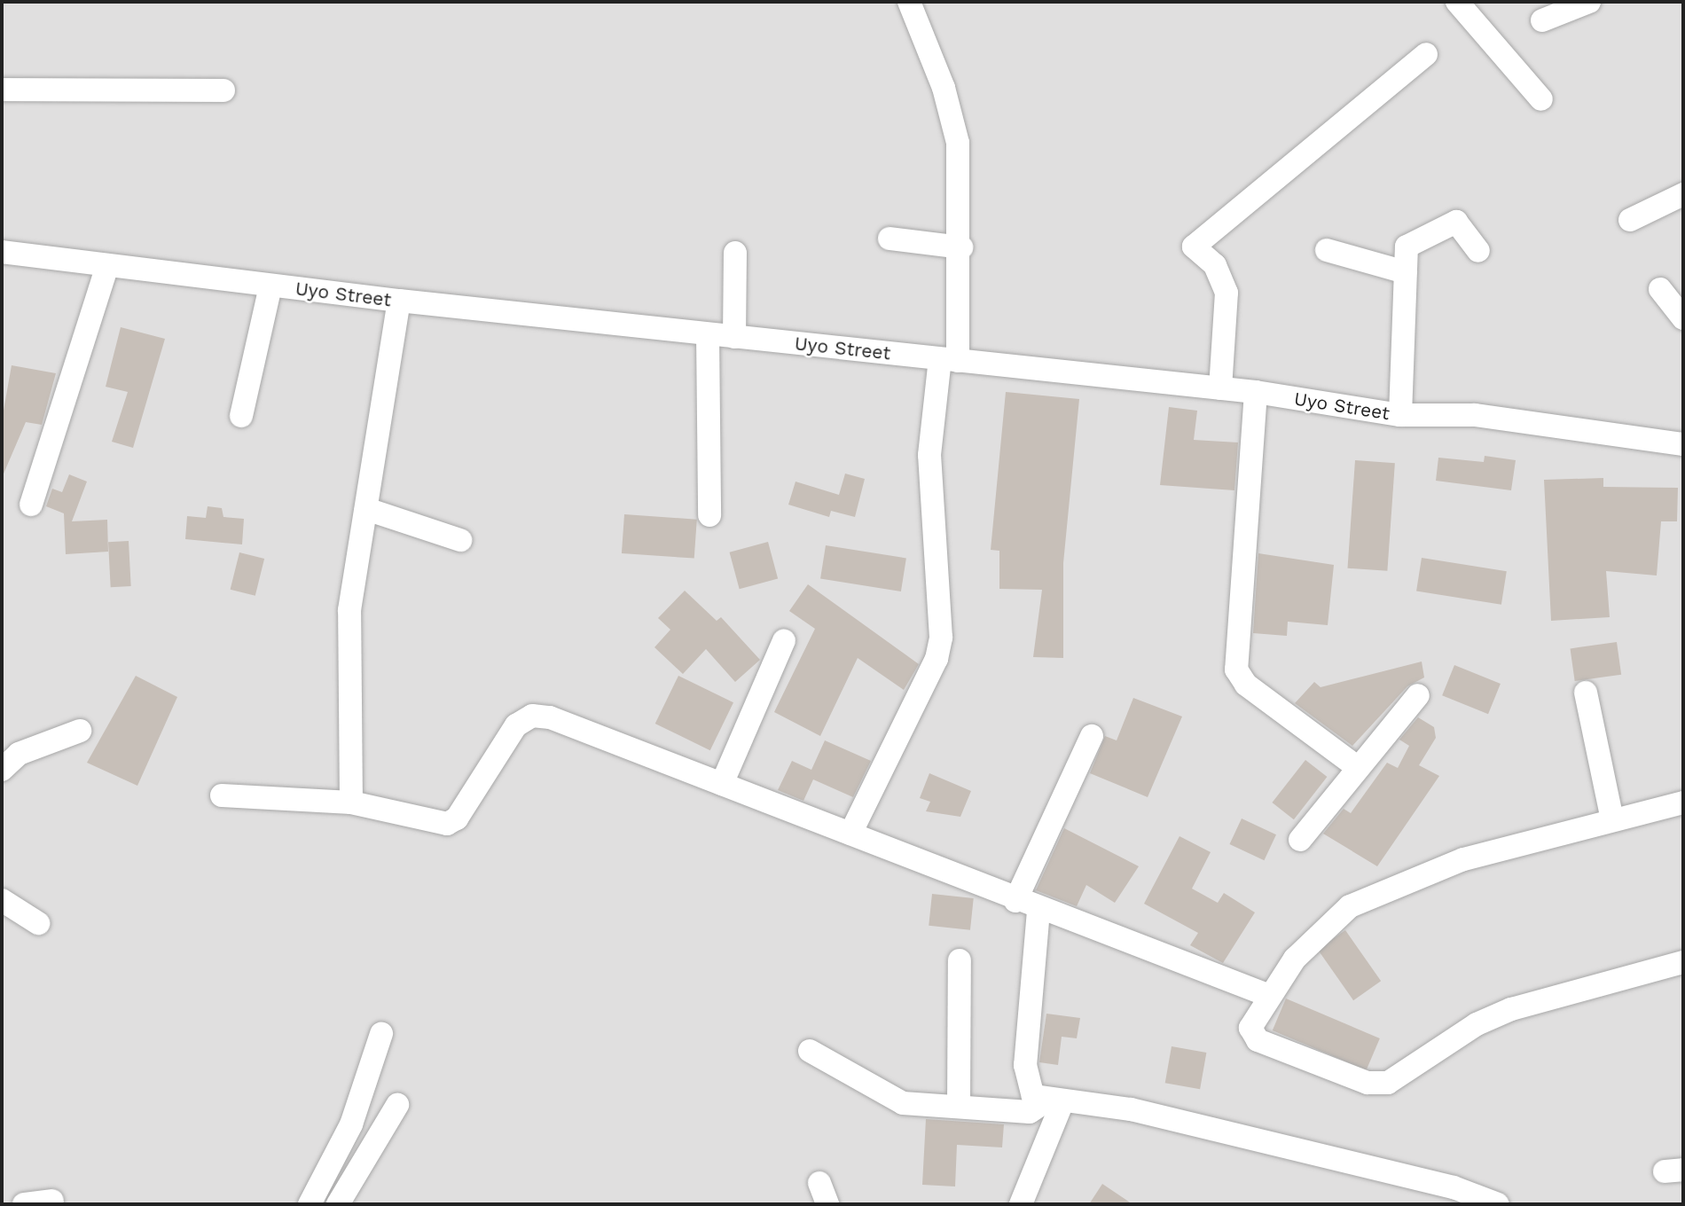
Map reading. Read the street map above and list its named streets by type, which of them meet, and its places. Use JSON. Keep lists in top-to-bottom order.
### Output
{
  "streets": {
    "street": ["Uyo Street"]
  }
}
